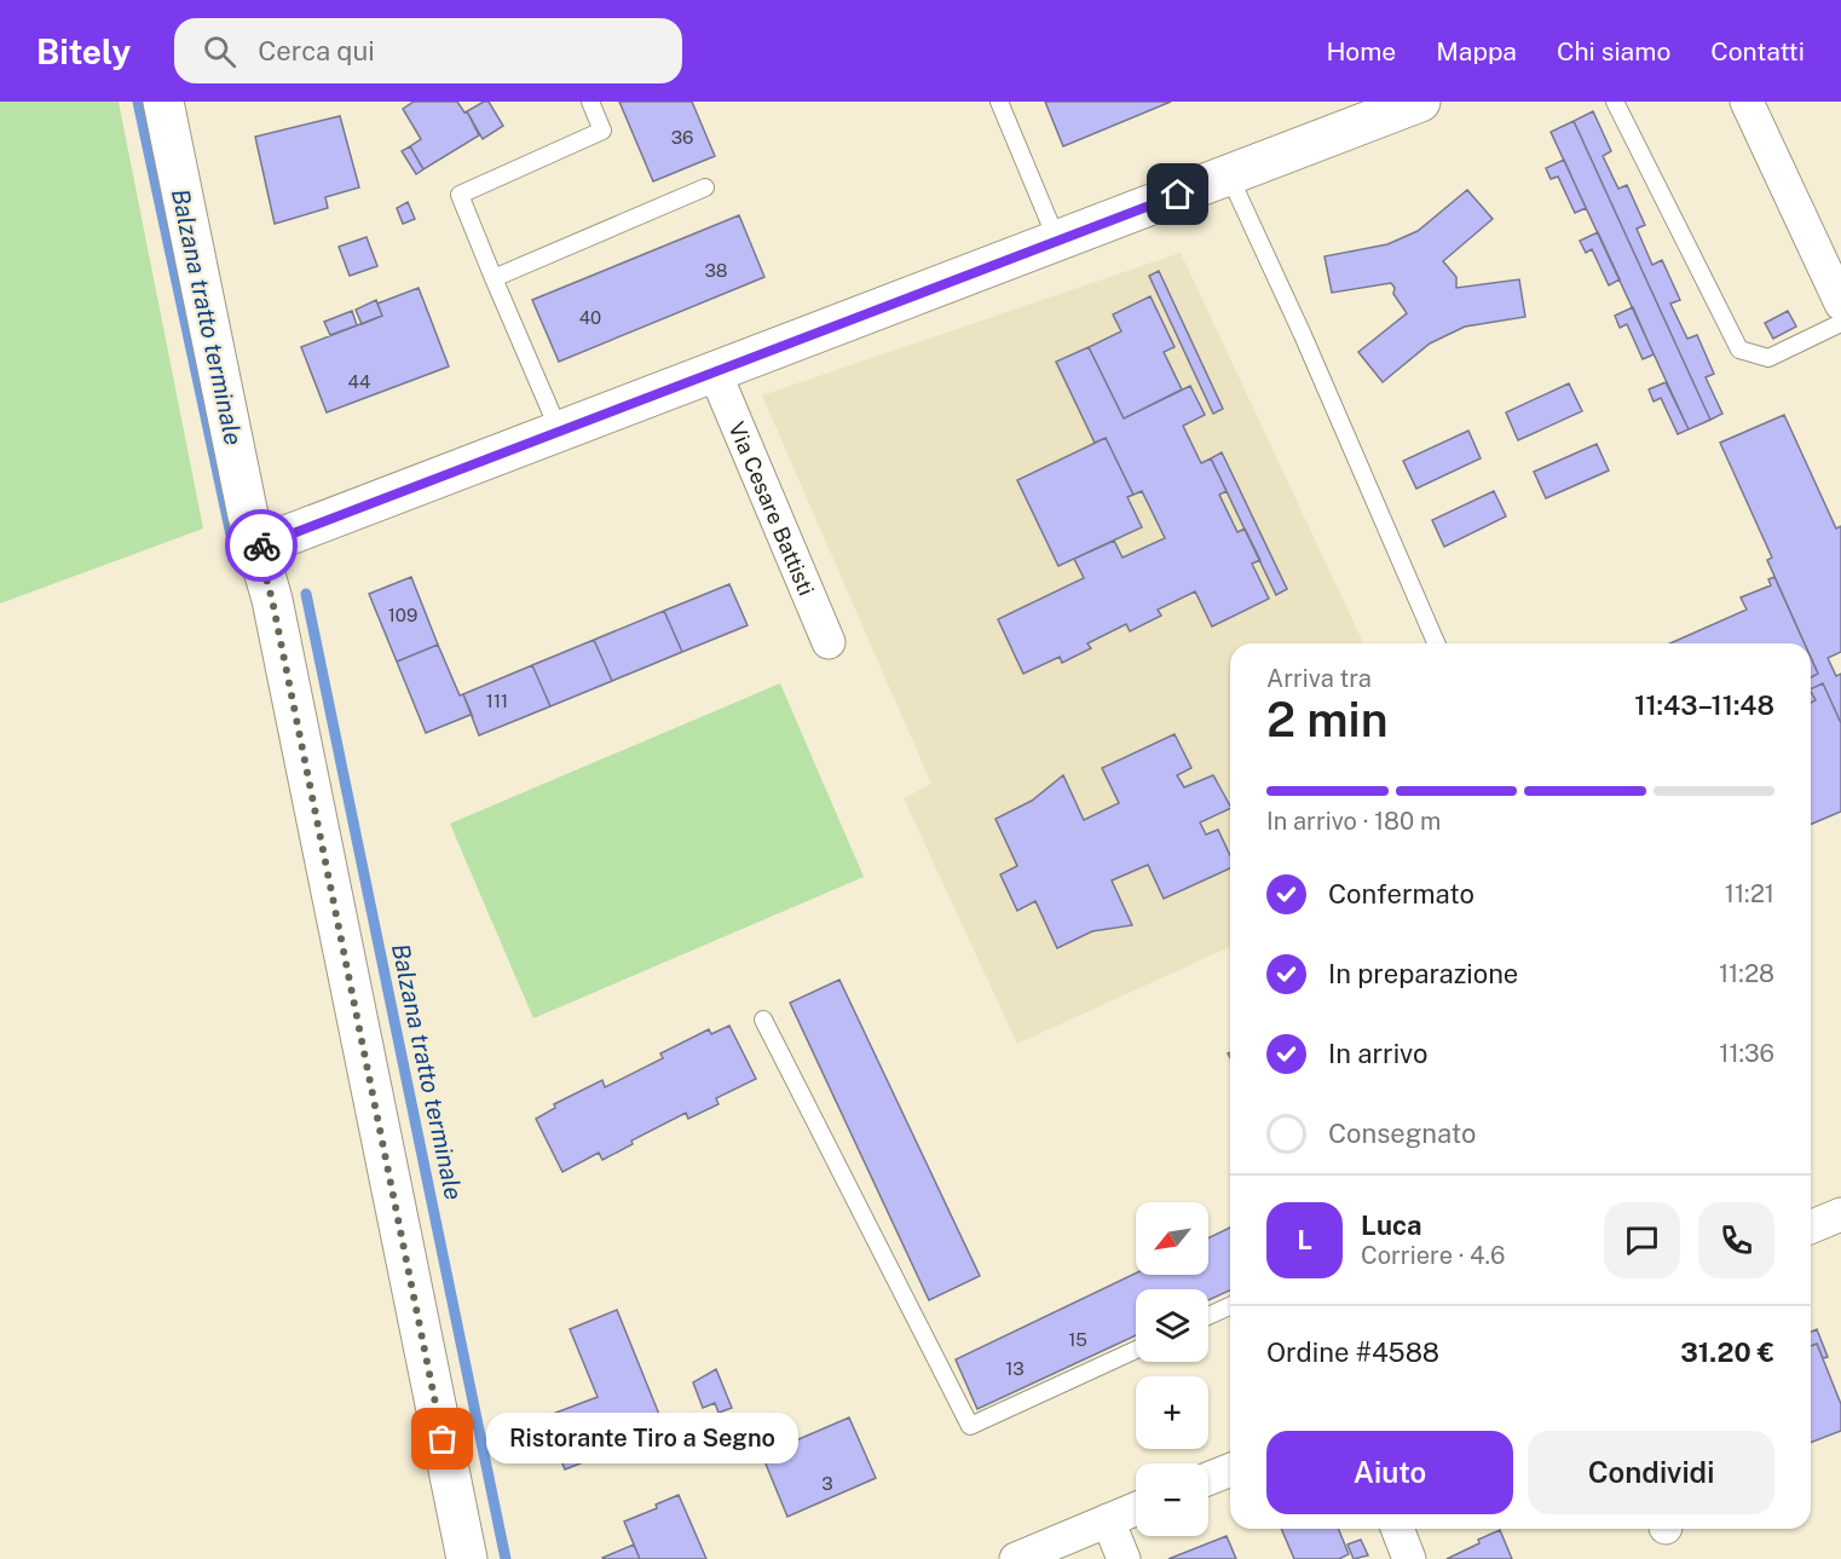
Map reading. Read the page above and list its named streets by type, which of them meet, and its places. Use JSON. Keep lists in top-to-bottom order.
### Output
{
  "streets": {
    "street": ["Via Cesare Battisti"]
  },
  "water": ["Balzana tratto terminale"],
  "places": ["Ristorante Tiro a Segno"],
  "house_numbers": [
    "36",
    "38",
    "40",
    "44",
    "109",
    "111",
    "15",
    "13",
    "3"
  ],
  "north": "bottom left",
  "page": {
    "header": "Bitely",
    "search": "Cerca qui",
    "nav": [
      "Home",
      "Mappa",
      "Chi siamo",
      "Contatti"
    ],
    "heading": ["2 min", "Arriva tra", "11:43–11:48"],
    "panel": [
      "Luca",
      "Corriere · 4.6",
      "Ordine #4588",
      "31.20 €"
    ],
    "bar": "In arrivo · 180 m",
    "list": [
      ["Confermato", "11:21"],
      ["In preparazione", "11:28"],
      ["In arrivo", "11:36"],
      "Consegnato"
    ],
    "map_buttons": ["+", "−"],
    "round": "L",
    "bubble": "Ristorante Tiro a Segno",
    "buttons": ["Aiuto", "Condividi"]
  }
}
